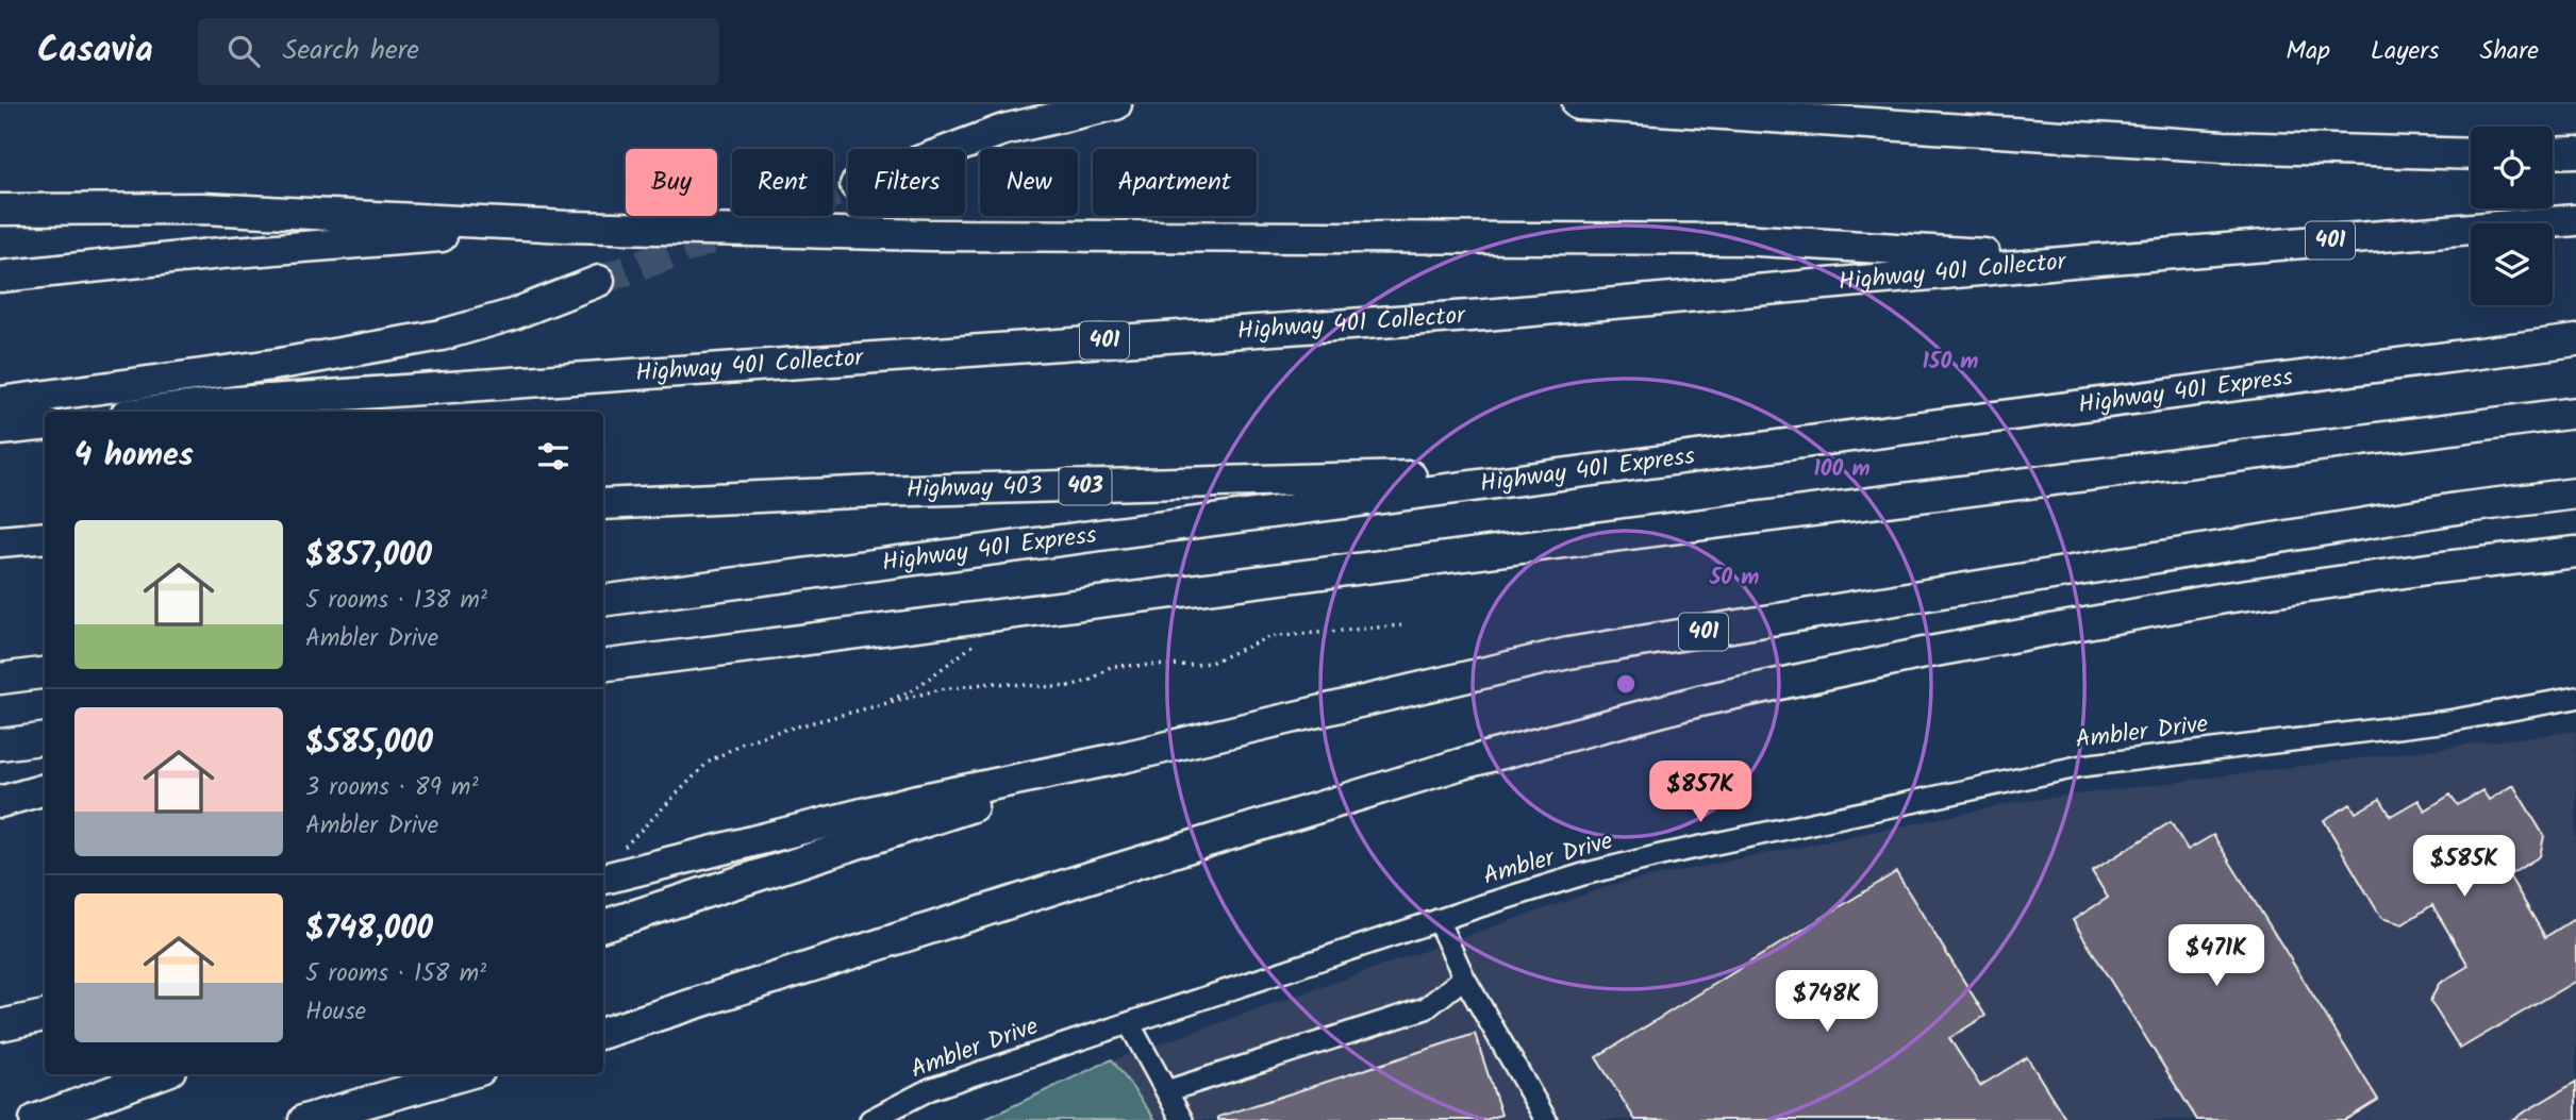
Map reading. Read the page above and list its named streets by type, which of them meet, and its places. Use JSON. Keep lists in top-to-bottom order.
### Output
{
  "streets": {
    "highway": [
      "401",
      "Highway 401 Collector",
      "Highway 401 Express",
      "403",
      "Highway 403"
    ],
    "street": ["Ambler Drive"]
  },
  "crossings": [
    ["Highway 401 Express", "Highway 403"]
  ],
  "page": {
    "header": "Casavia",
    "search": "Search here",
    "nav": ["Map", "Layers", "Share"],
    "chip": [
      "Buy",
      "Rent",
      "Filters",
      "New",
      "Apartment"
    ],
    "heading": "4 homes",
    "list": [
      {
        "name": "$857,000",
        "note": "5 rooms · 138 m² · Ambler Drive"
      },
      {
        "name": "$585,000",
        "note": "3 rooms · 89 m² · Ambler Drive"
      },
      {
        "name": "$748,000",
        "note": "5 rooms · 158 m² · House"
      }
    ],
    "price": [
      "$857K",
      "$585K",
      "$471K",
      "$748K"
    ]
  },
  "rings": ["150 m", "100 m", "50 m"]
}
